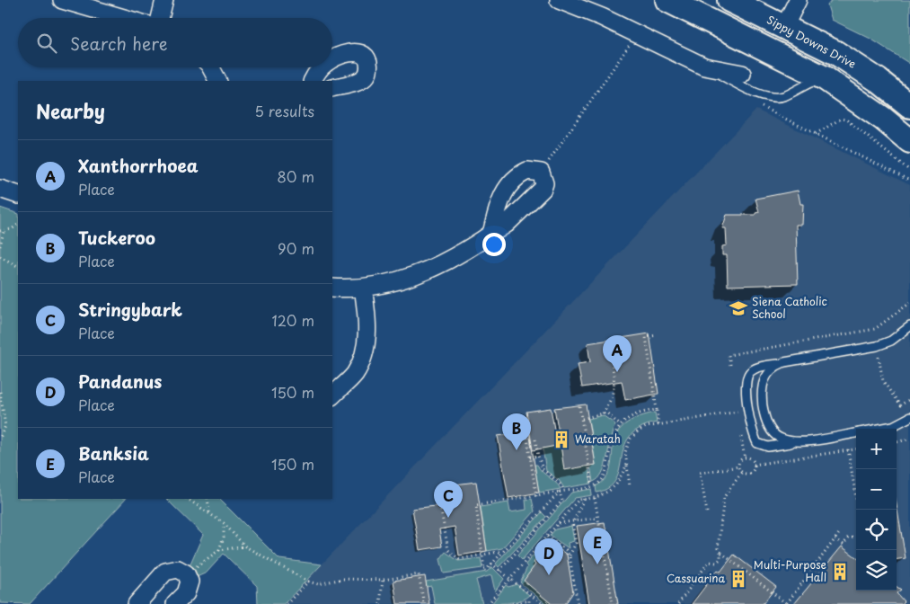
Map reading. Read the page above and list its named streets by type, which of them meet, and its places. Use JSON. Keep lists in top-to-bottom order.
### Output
{
  "streets": {
    "main road": ["Sippy Downs Drive"]
  },
  "places": {
    "school or university": ["Siena Catholic School"],
    "building": ["Waratah", "Multi-Purpose Hall", "Cassuarina"]
  },
  "page": {
    "search": "Search here",
    "heading": ["Nearby", "5 results"],
    "list": [
      {
        "mark": "A",
        "name": "Xanthorrhoea",
        "note": "Place",
        "value": "80 m"
      },
      {
        "mark": "B",
        "name": "Tuckeroo",
        "note": "Place",
        "value": "90 m"
      },
      {
        "mark": "C",
        "name": "Stringybark",
        "note": "Place",
        "value": "120 m"
      },
      {
        "mark": "D",
        "name": "Pandanus",
        "note": "Place",
        "value": "150 m"
      },
      {
        "mark": "E",
        "name": "Banksia",
        "note": "Place",
        "value": "150 m"
      }
    ],
    "pins": [
      "A",
      "B",
      "C",
      "E",
      "D"
    ],
    "map_buttons": ["+", "−"]
  }
}
